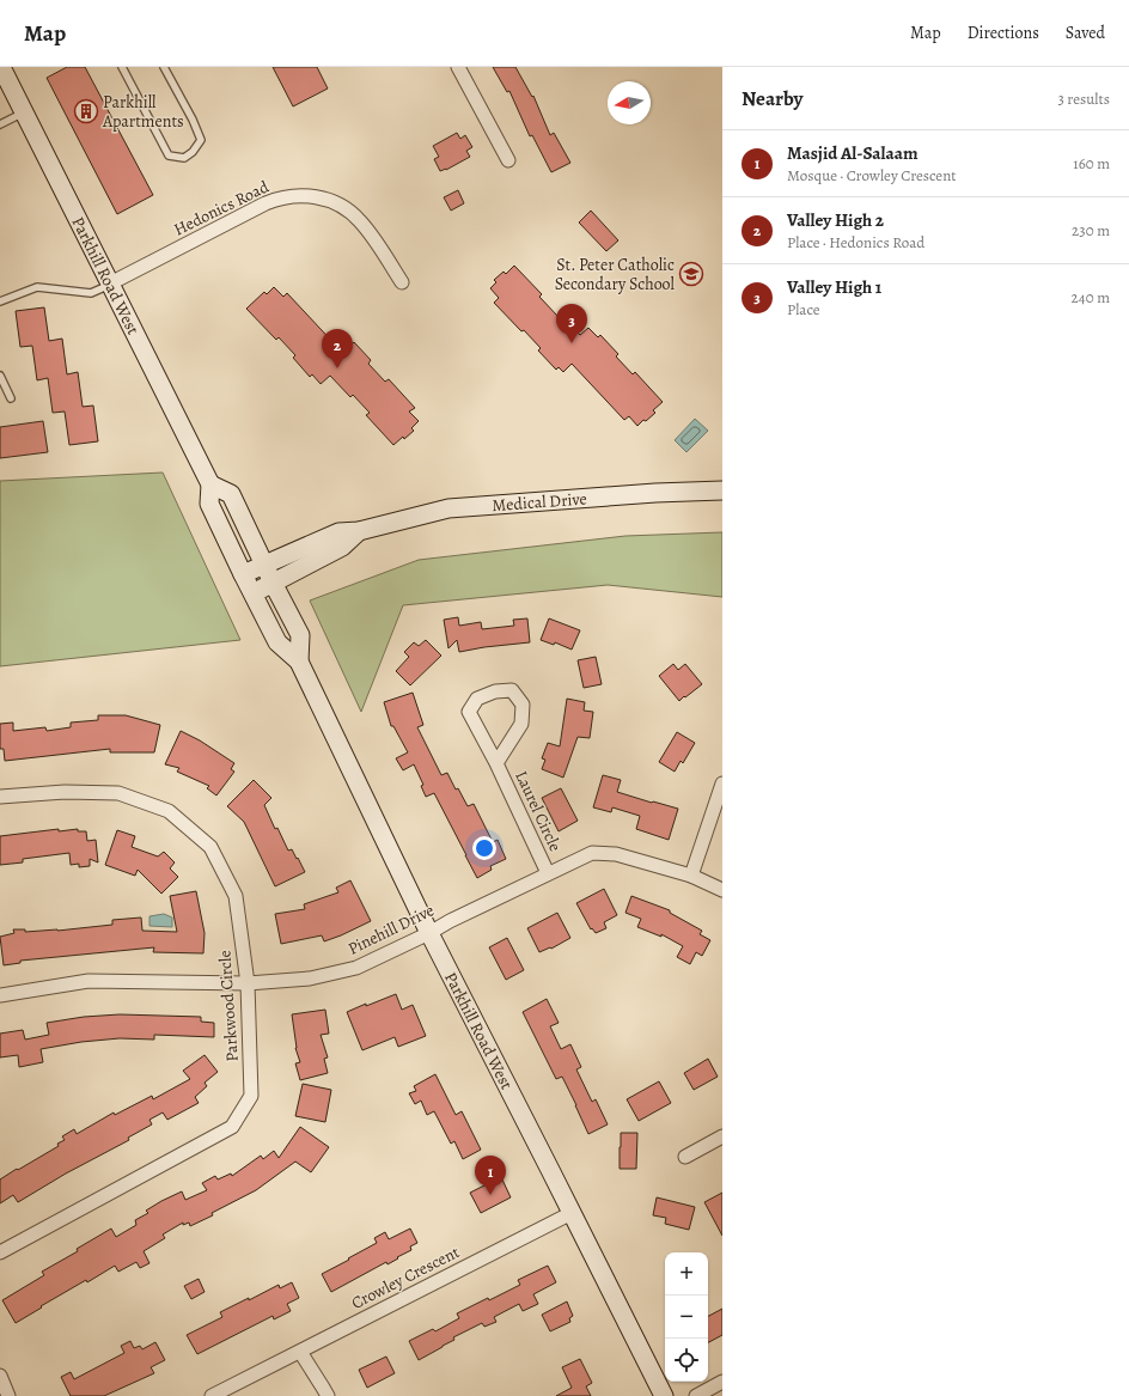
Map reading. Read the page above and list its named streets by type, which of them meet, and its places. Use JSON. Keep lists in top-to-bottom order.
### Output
{
  "streets": {
    "main road": ["Parkhill Road West", "Medical Drive"],
    "street": [
      "Hedonics Road",
      "Laurel Circle",
      "Pinehill Drive",
      "Parkwood Circle",
      "Crowley Crescent"
    ]
  },
  "crossings": [
    ["Hedonics Road", "Parkhill Road West"],
    ["Parkhill Road West", "Medical Drive"],
    ["Parkhill Road West", "Pinehill Drive"],
    ["Parkhill Road West", "Crowley Crescent"],
    ["Laurel Circle", "Pinehill Drive"],
    ["Pinehill Drive", "Parkwood Circle"]
  ],
  "places": {
    "building": ["Parkhill Apartments"],
    "school or university": ["St. Peter Catholic Secondary School"]
  },
  "north": "left",
  "page": {
    "header": "Map",
    "nav": ["Map", "Directions", "Saved"],
    "heading": ["Nearby", "3 results"],
    "list": [
      {
        "mark": "1",
        "name": "Masjid Al-Salaam",
        "note": "Mosque · Crowley Crescent",
        "value": "160 m"
      },
      {
        "mark": "2",
        "name": "Valley High 2",
        "note": "Place · Hedonics Road",
        "value": "230 m"
      },
      {
        "mark": "3",
        "name": "Valley High 1",
        "note": "Place",
        "value": "240 m"
      }
    ],
    "pins": ["3", "2", "1"],
    "map_buttons": ["+", "−"]
  }
}
